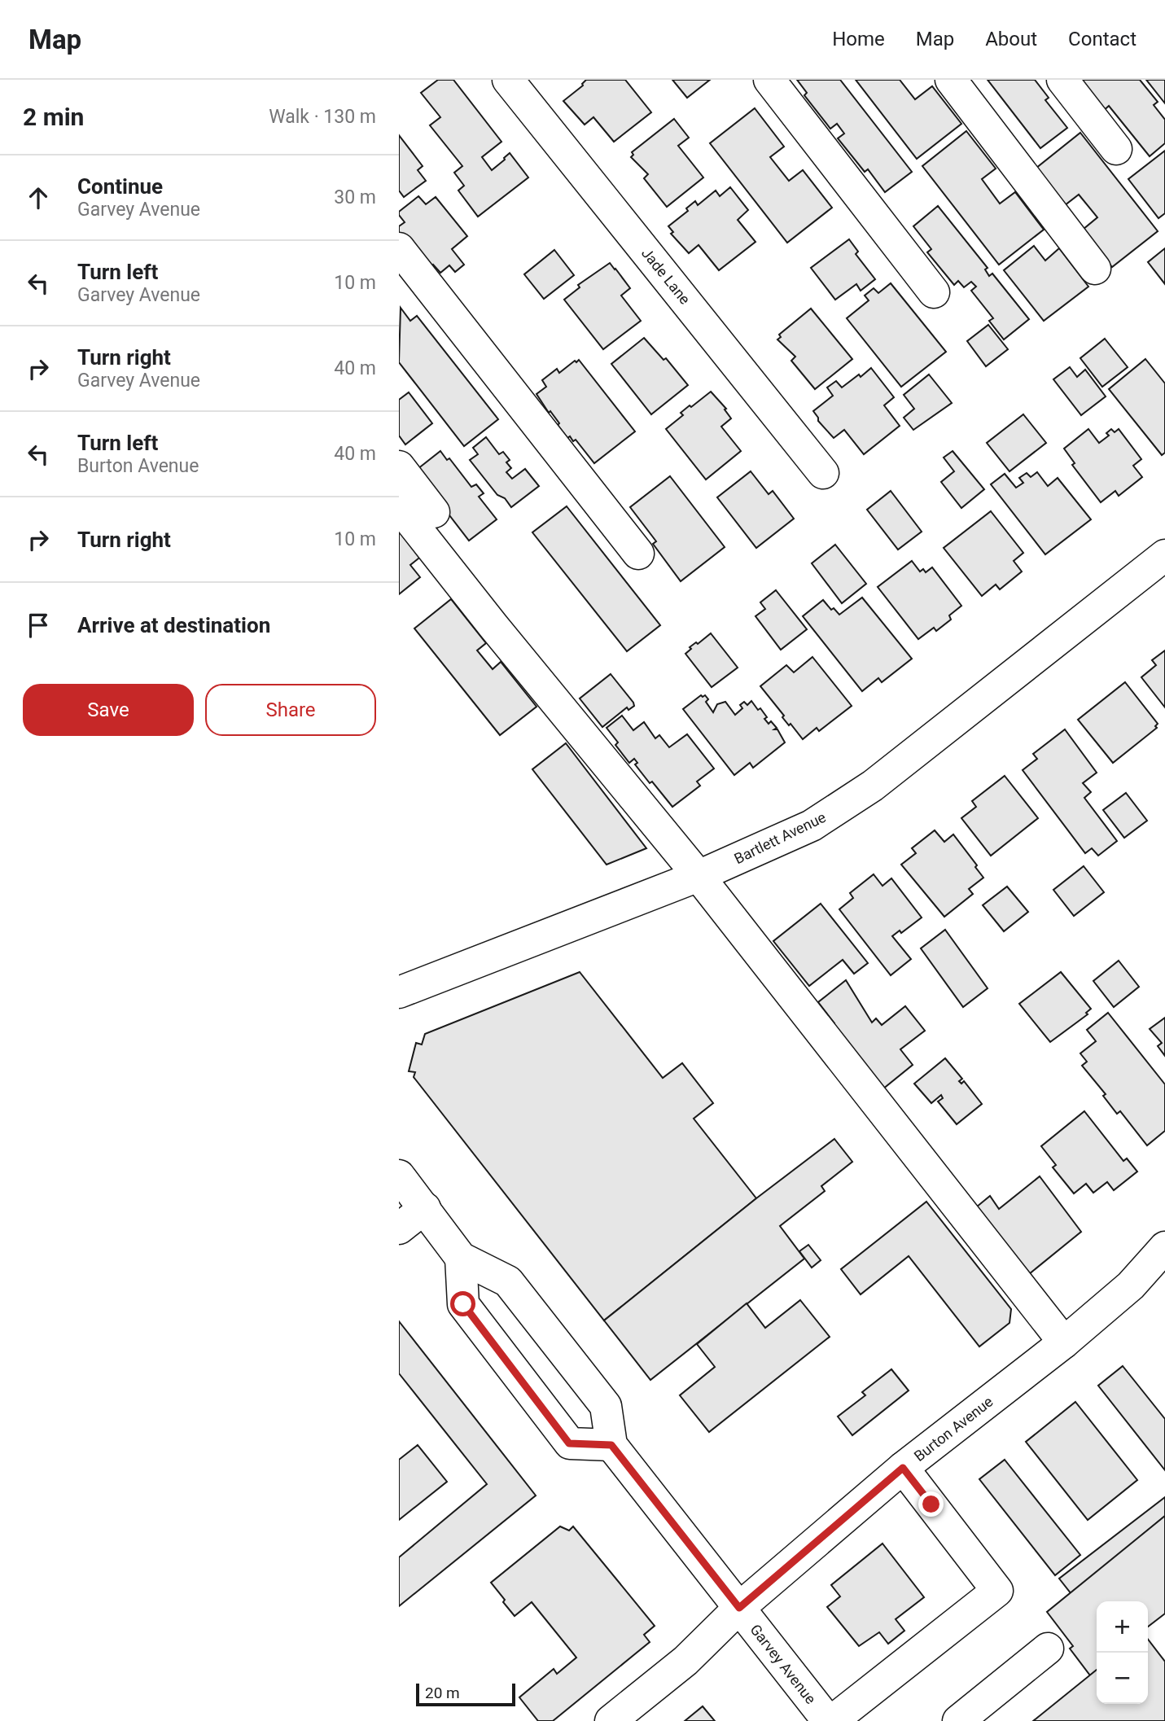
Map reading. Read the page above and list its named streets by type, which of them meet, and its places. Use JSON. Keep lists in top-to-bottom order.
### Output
{
  "streets": {
    "street": [
      "Jade Lane",
      "Bartlett Avenue",
      "Burton Avenue",
      "Garvey Avenue"
    ]
  },
  "crossings": [
    ["Burton Avenue", "Garvey Avenue"]
  ],
  "scale_bar": "20 m",
  "page": {
    "header": "Map",
    "nav": [
      "Home",
      "Map",
      "About",
      "Contact"
    ],
    "heading": ["2 min", "Walk · 130 m"],
    "list": [
      ["Continue", "Garvey Avenue", "30 m"],
      ["Turn left", "Garvey Avenue", "10 m"],
      ["Turn right", "Garvey Avenue", "40 m"],
      ["Turn left", "Burton Avenue", "40 m"],
      ["Turn right", "10 m"],
      "Arrive at destination"
    ],
    "buttons": ["Save", "Share"],
    "map_buttons": ["+", "−"],
    "scale": "20 m"
  }
}
